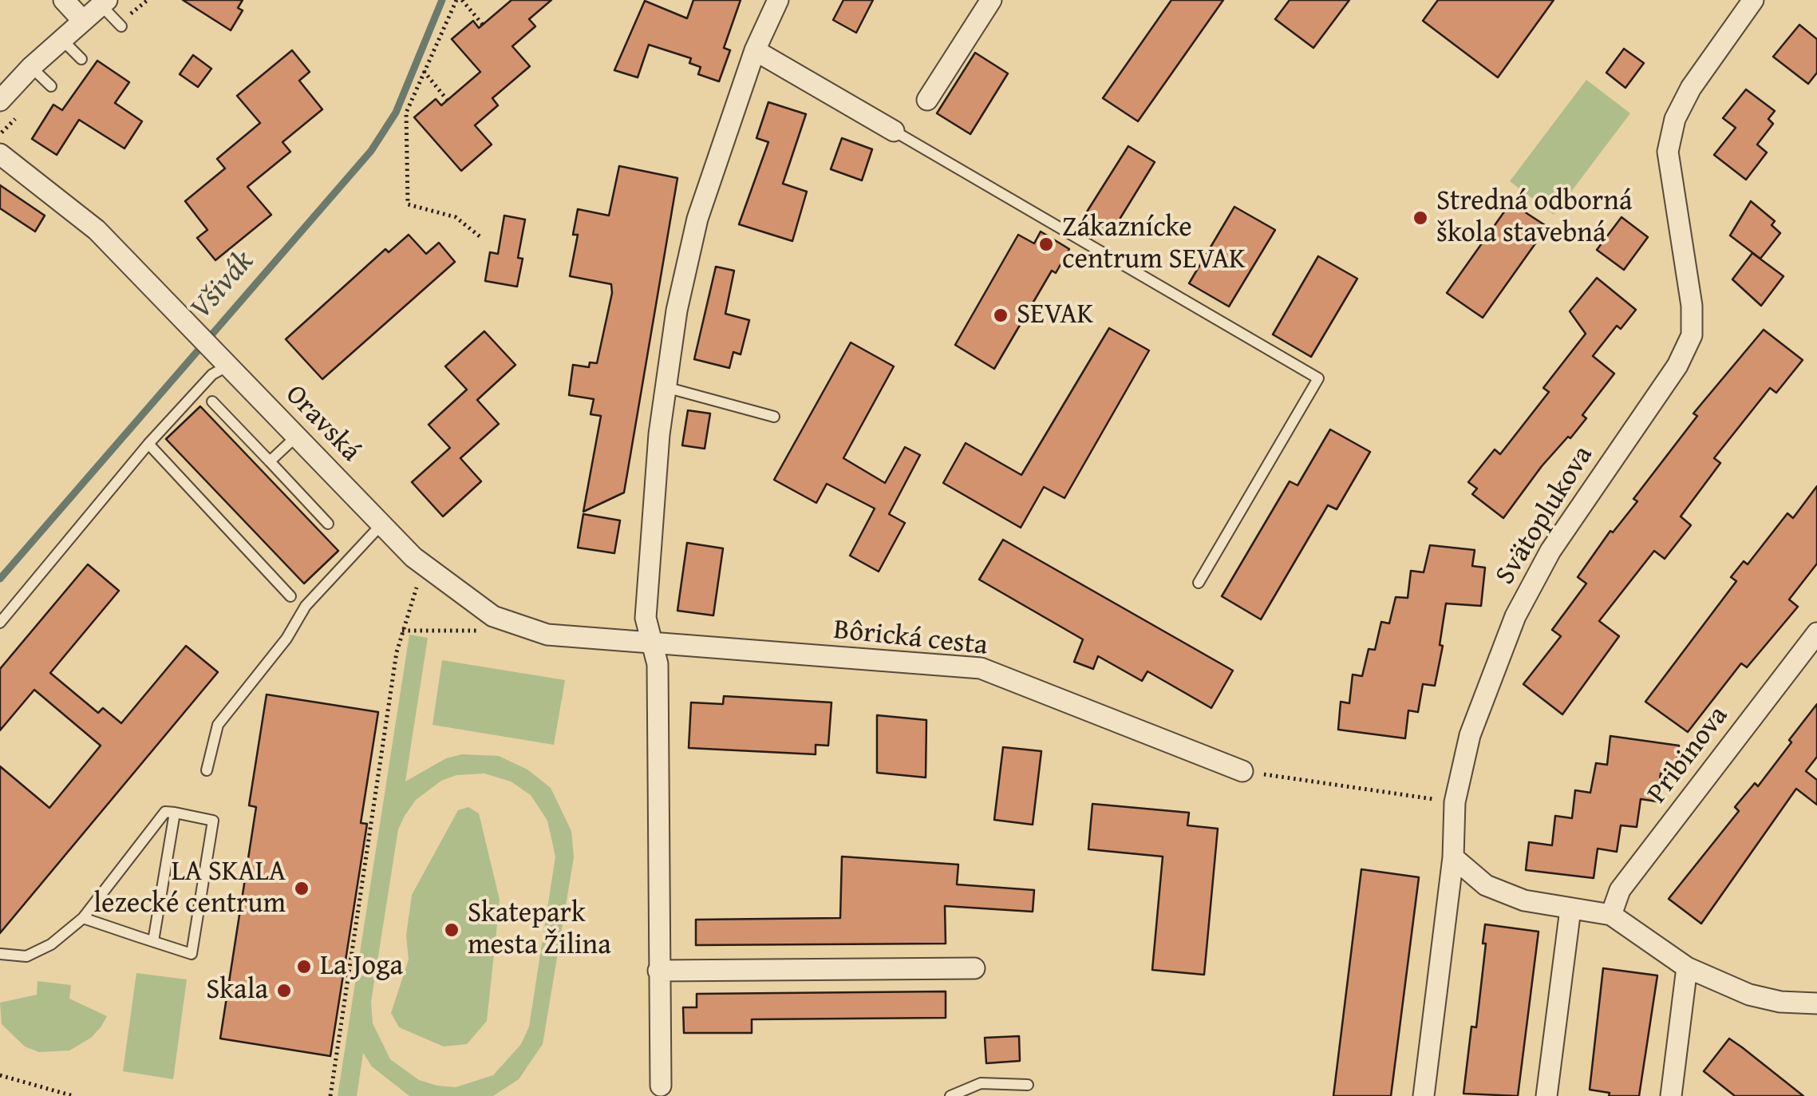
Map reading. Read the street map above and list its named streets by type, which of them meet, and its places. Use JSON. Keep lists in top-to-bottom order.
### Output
{
  "streets": {
    "street": [
      "Oravská",
      "Svätoplukova",
      "Bôrická cesta",
      "Pribinova"
    ]
  },
  "crossings": [
    ["Oravská", "Bôrická cesta"]
  ],
  "water": ["Všivák"],
  "places": [
    "Stredná odborná škola stavebná",
    "Zákaznícke centrum SEVAK",
    "SEVAK",
    "LA SKALA lezecké centrum",
    "Skatepark mesta Žilina",
    "La Joga",
    "Skala"
  ]
}
